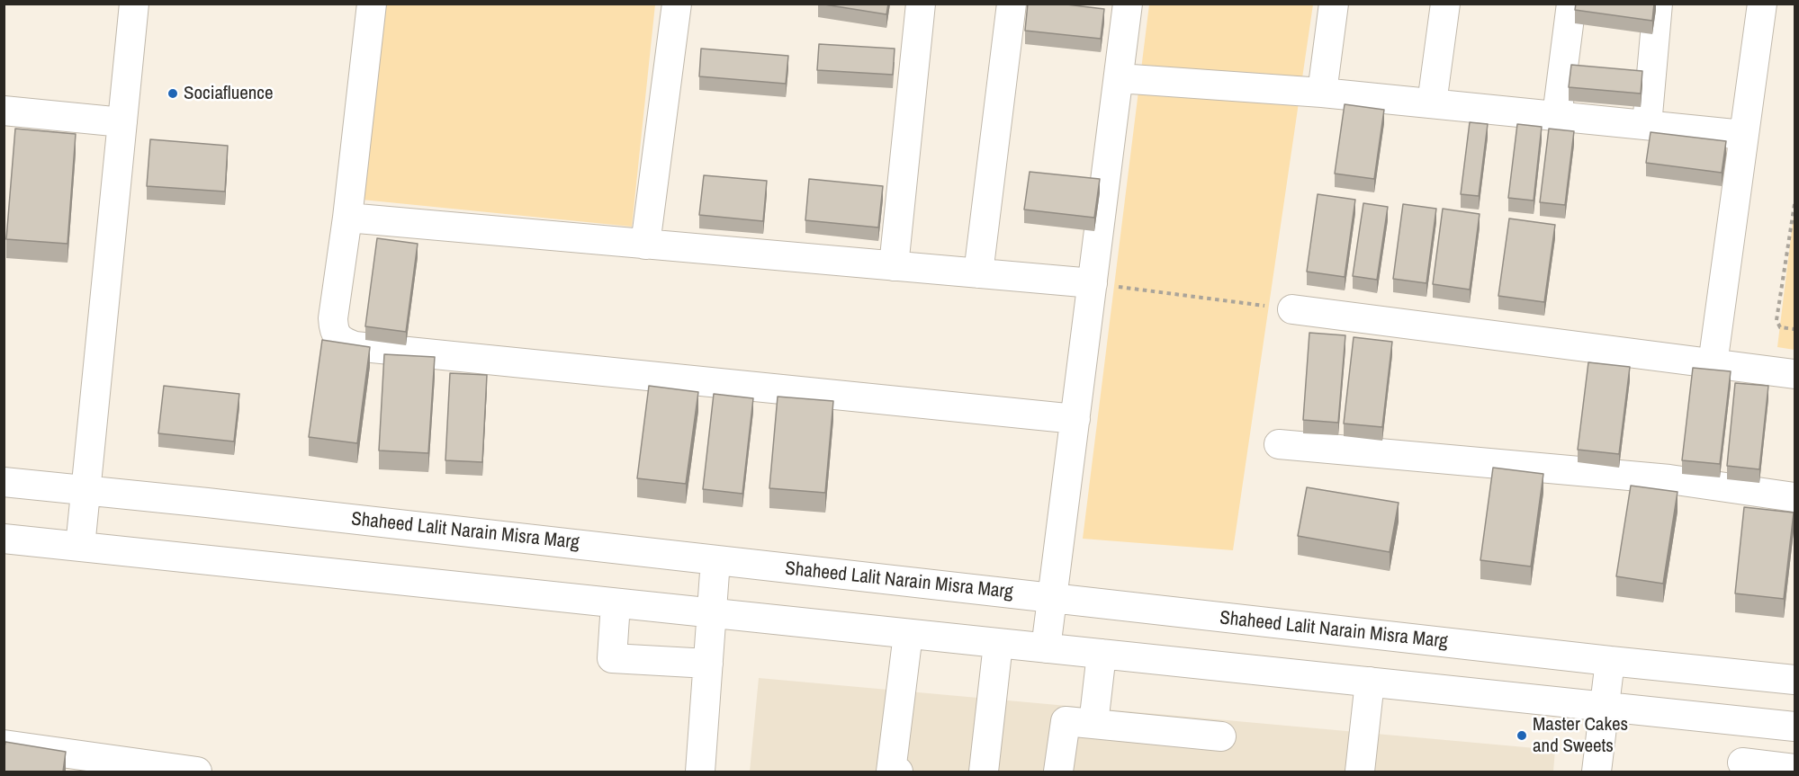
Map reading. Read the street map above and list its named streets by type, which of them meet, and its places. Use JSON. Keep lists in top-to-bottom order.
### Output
{
  "streets": {
    "street": ["Shaheed Lalit Narain Misra Marg"]
  },
  "places": ["Sociafluence", "Master Cakes and Sweets"]
}
